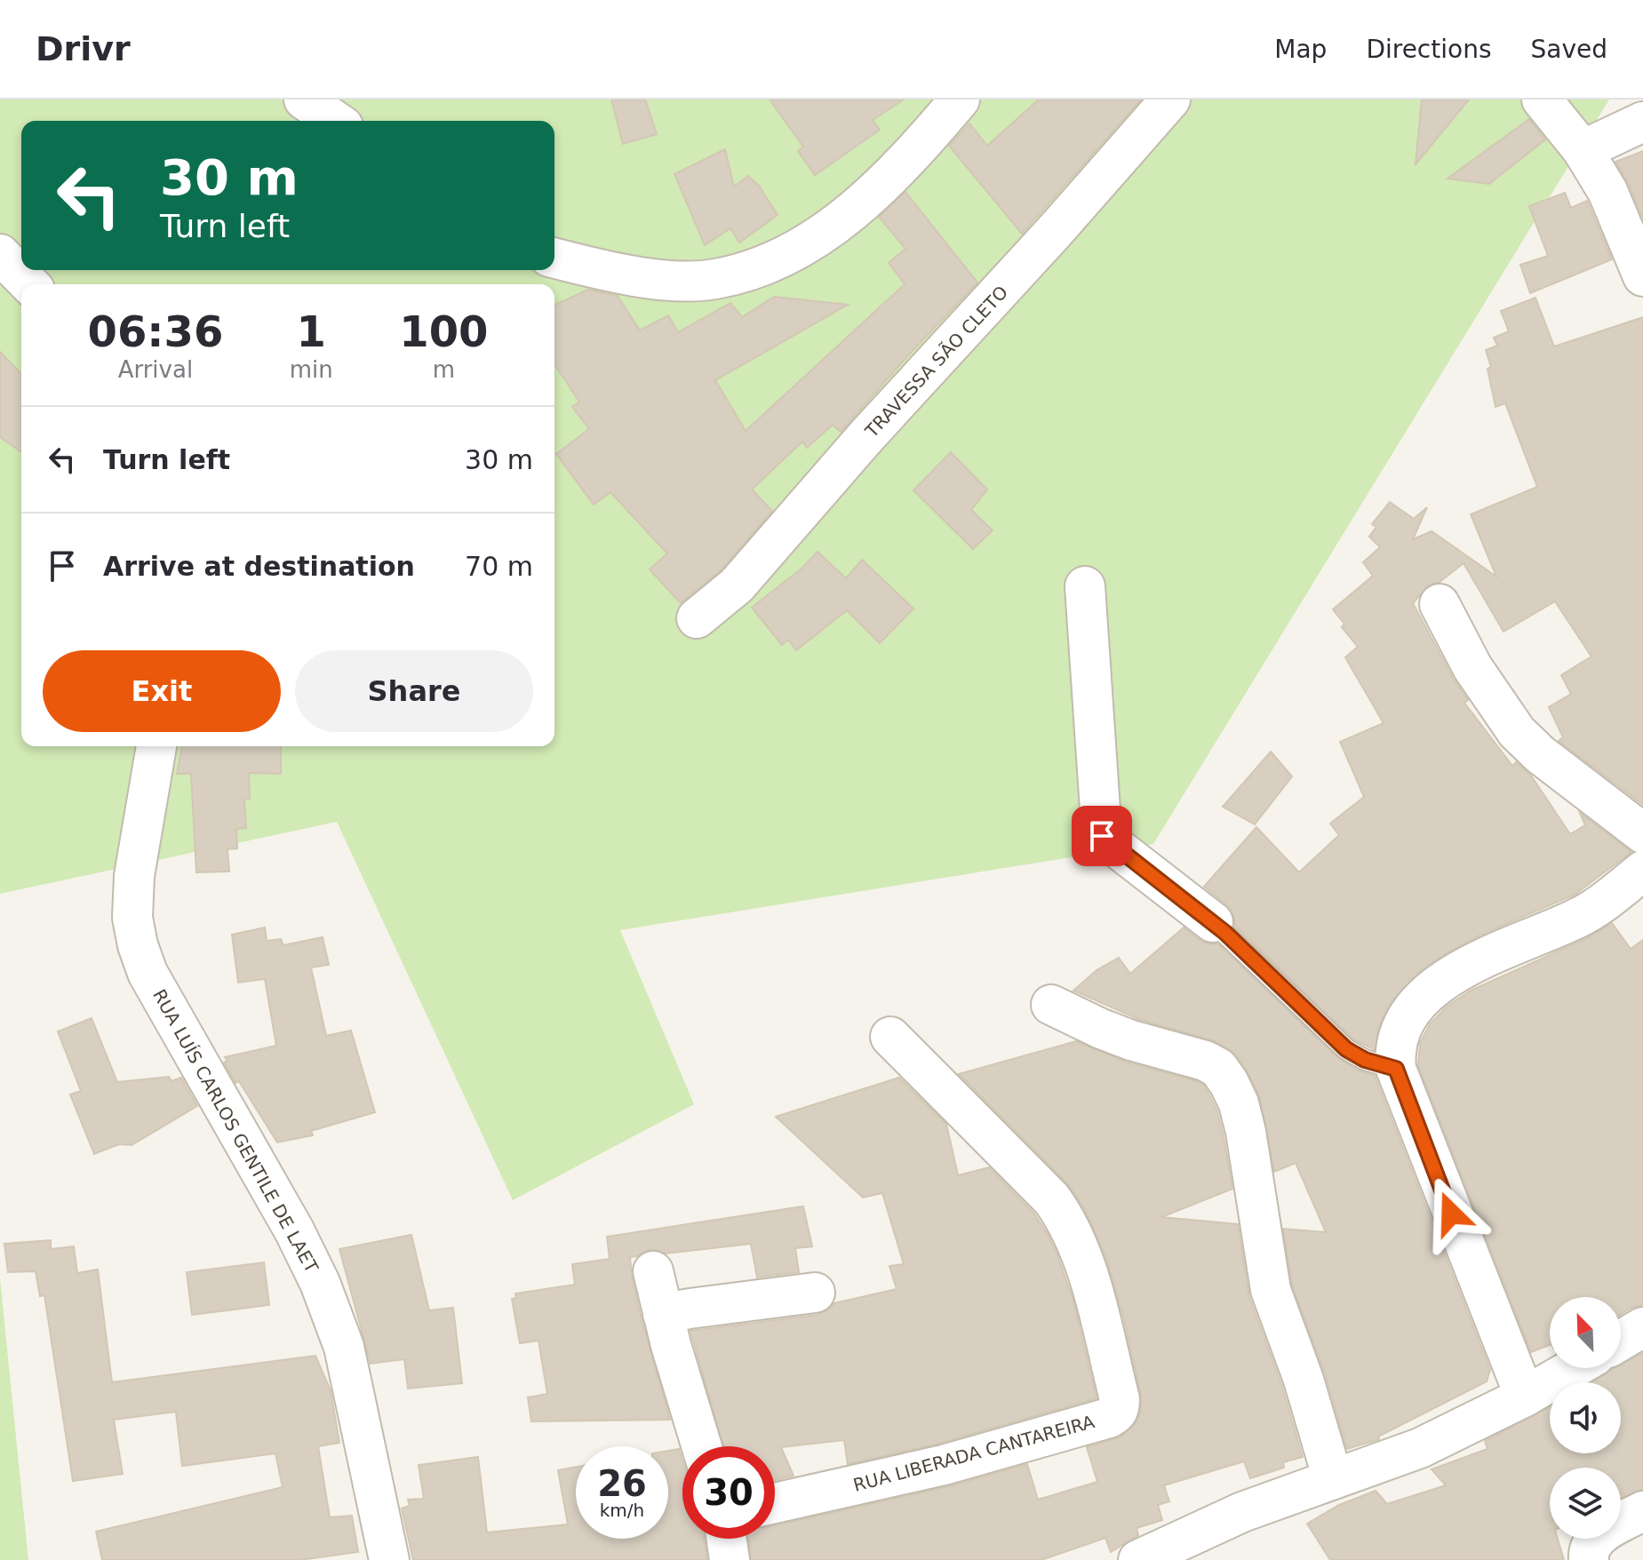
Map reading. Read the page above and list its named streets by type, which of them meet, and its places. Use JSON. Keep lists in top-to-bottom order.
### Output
{
  "streets": {
    "street": ["TRAVESSA SÃO CLETO", "RUA LUÍS CARLOS GENTILE DE LAET", "RUA LIBERADA CANTAREIRA"]
  },
  "north": "top left",
  "page": {
    "header": "Drivr",
    "nav": ["Map", "Directions", "Saved"],
    "turn": ["30 m", "Turn left"],
    "eta": [
      "06:36",
      "Arrival",
      "1",
      "min",
      "100",
      "m"
    ],
    "list": [
      {
        "name": "Turn left",
        "value": "30 m"
      },
      {
        "name": "Arrive at destination",
        "value": "70 m"
      }
    ],
    "buttons": ["Exit", "Share"],
    "speed": "26 km/h",
    "limit": "30"
  }
}
